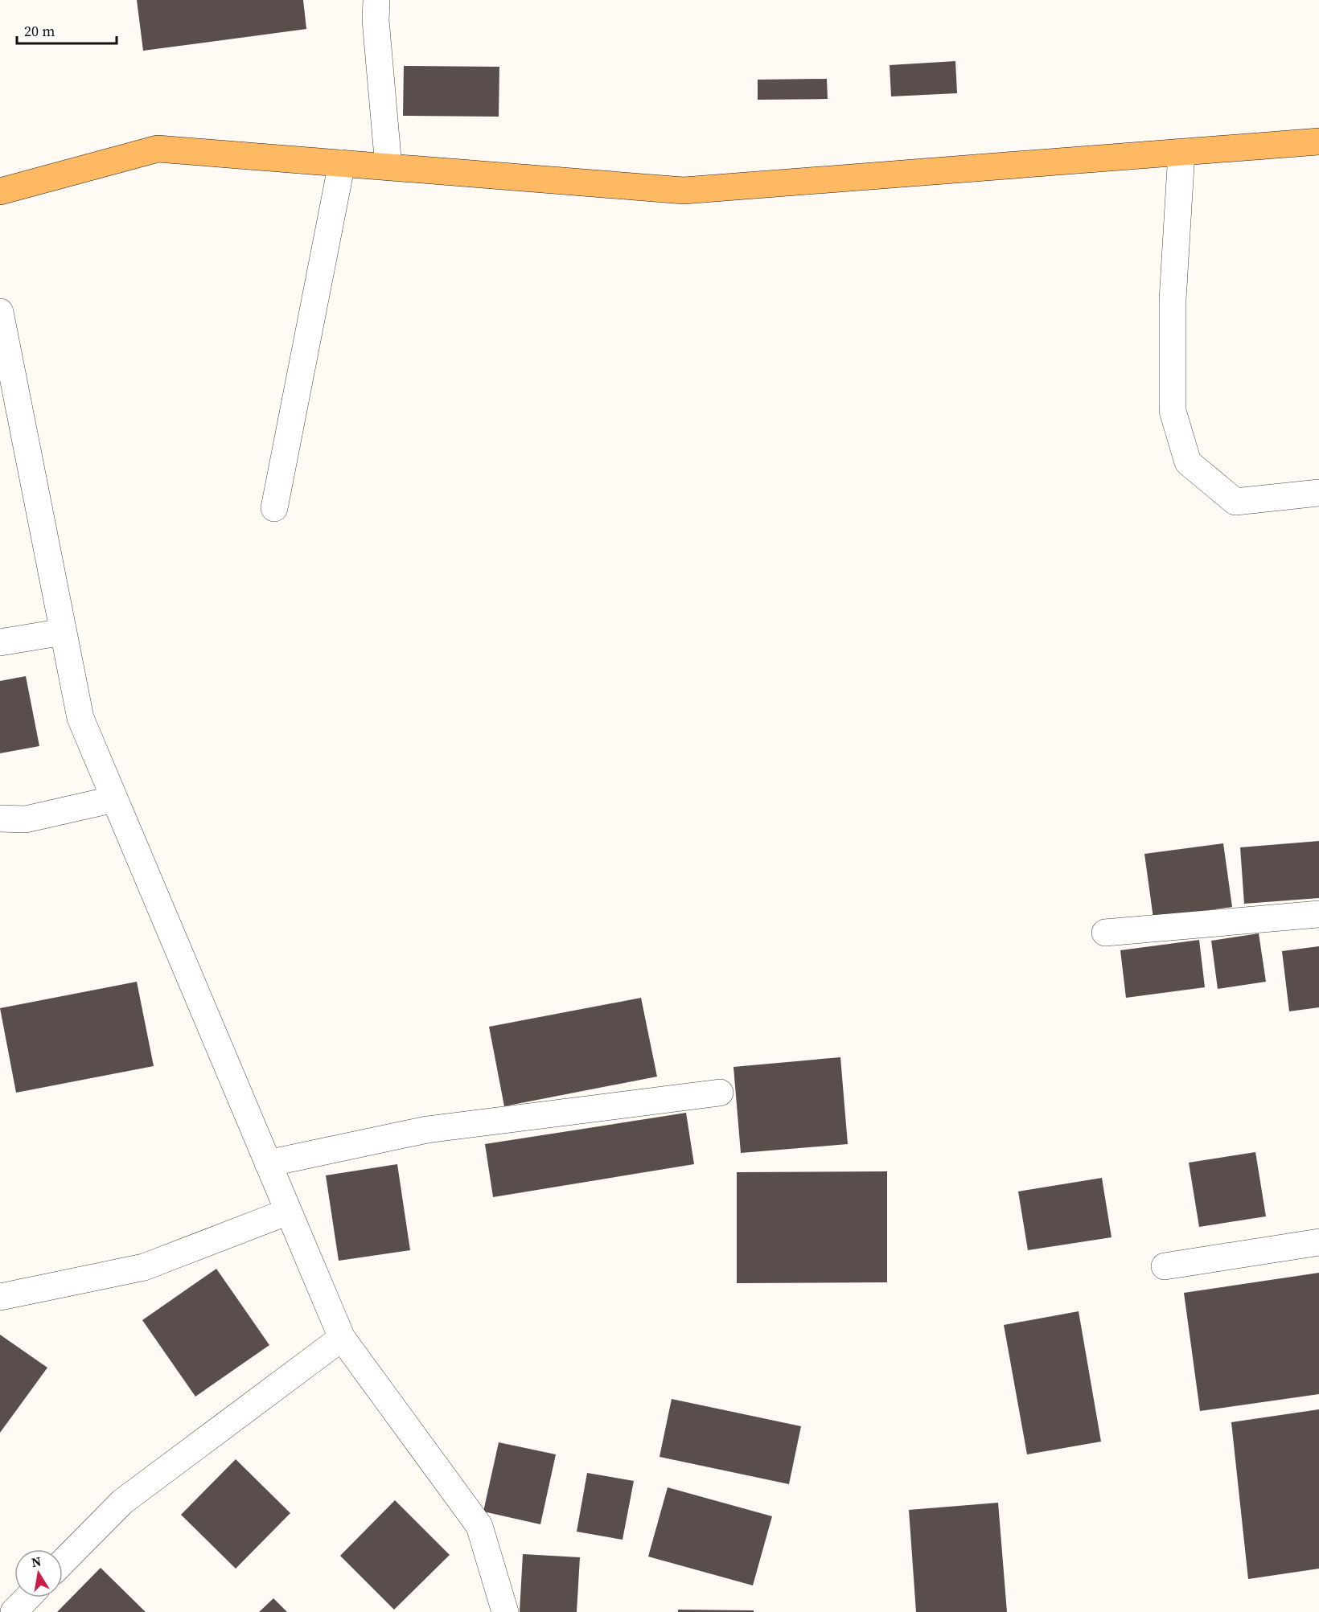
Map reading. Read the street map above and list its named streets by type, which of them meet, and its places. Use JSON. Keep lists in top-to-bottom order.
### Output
{
  "scale_bar": "20 m",
  "north": "top"
}
